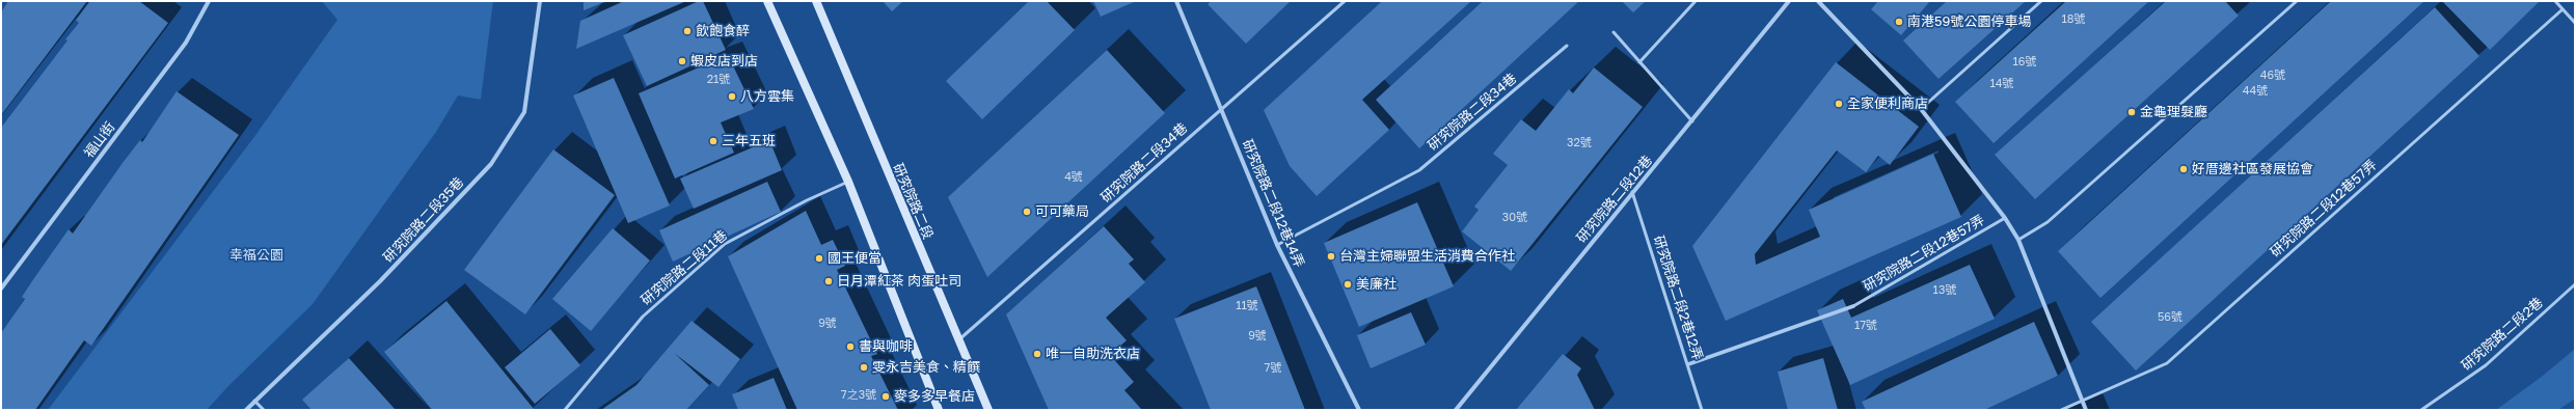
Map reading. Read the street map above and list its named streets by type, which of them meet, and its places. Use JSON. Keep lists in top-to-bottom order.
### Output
{
  "streets": {
    "main road": ["研究院路二段"],
    "street": [
      "福山街",
      "研究院路二段12巷",
      "研究院路二段12巷14弄",
      "研究院路二段12巷57弄",
      "研究院路二段35巷"
    ],
    "lane": [
      "研究院路二段34巷",
      "研究院路二段11巷",
      "研究院路二段2巷12弄",
      "研究院路二段2巷"
    ]
  },
  "crossings": [
    ["研究院路二段34巷", "研究院路二段"],
    ["研究院路二段34巷", "研究院路二段12巷14弄"],
    ["研究院路二段12巷", "研究院路二段2巷12弄"]
  ],
  "parks": ["幸福公園"],
  "places": [
    "南港59號公園停車場",
    "飲飽食醉",
    "蝦皮店到店",
    "八方雲集",
    "全家便利商店",
    "金龜理髮廳",
    "三年五班",
    "好厝邊社區發展協會",
    "可可藥局",
    "台灣主婦聯盟生活消費合作社",
    "國王便當",
    "日月潭紅茶 肉蛋吐司",
    "美廉社",
    "書與咖啡",
    "唯一自助洗衣店",
    "雯永吉美食、精饌",
    "麥多多早餐店"
  ],
  "house_numbers": [
    "18號",
    "16號",
    "46號",
    "21號",
    "14號",
    "44號",
    "32號",
    "4號",
    "30號",
    "13號",
    "11號",
    "56號",
    "9號",
    "17號",
    "9號",
    "7號",
    "7之3號"
  ]
}
